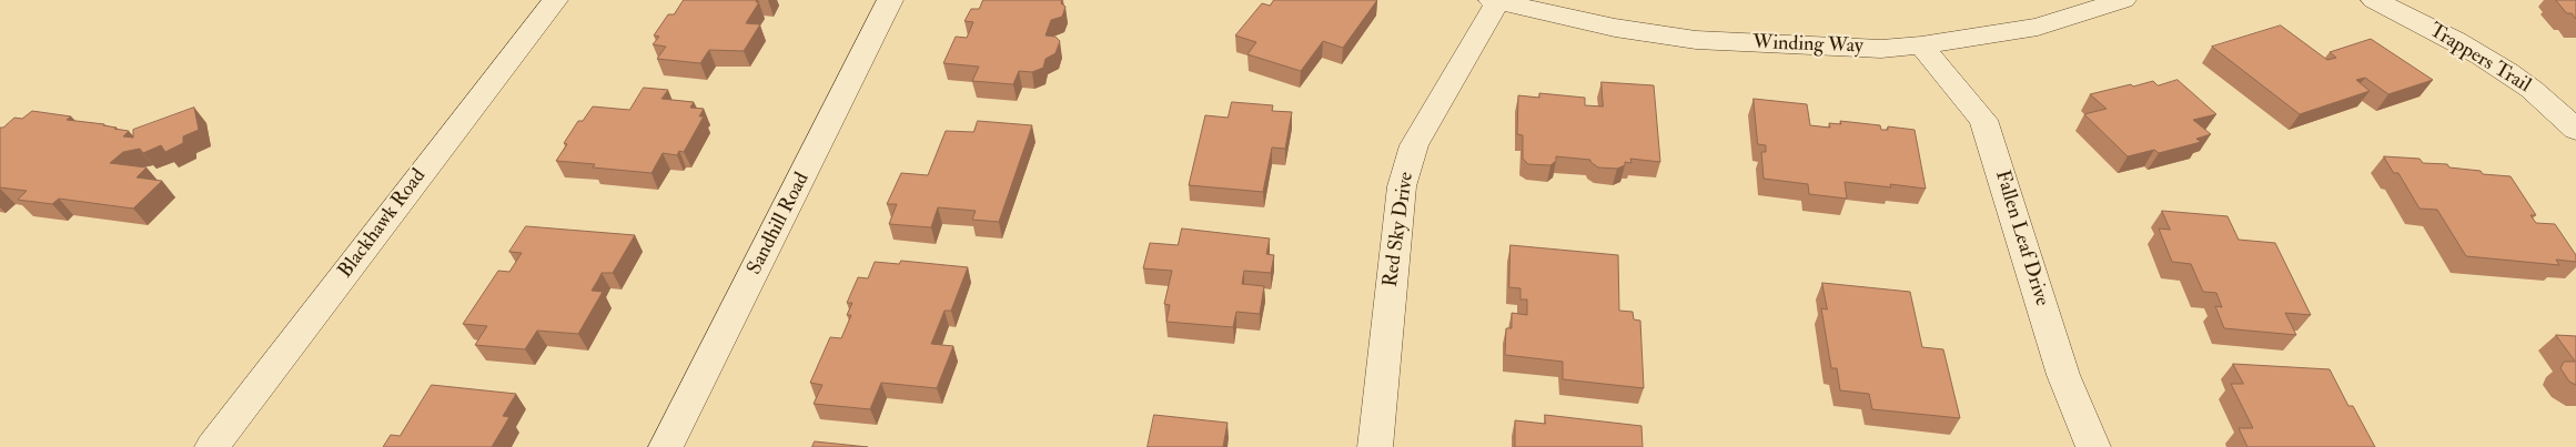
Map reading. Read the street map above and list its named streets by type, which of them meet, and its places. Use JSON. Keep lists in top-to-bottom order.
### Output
{
  "streets": {
    "street": [
      "Winding Way",
      "Trappers Trail",
      "Blackhawk Road",
      "Sandhill Road",
      "Red Sky Drive",
      "Fallen Leaf Drive"
    ]
  },
  "crossings": [
    ["Winding Way", "Red Sky Drive"],
    ["Winding Way", "Fallen Leaf Drive"]
  ]
}
